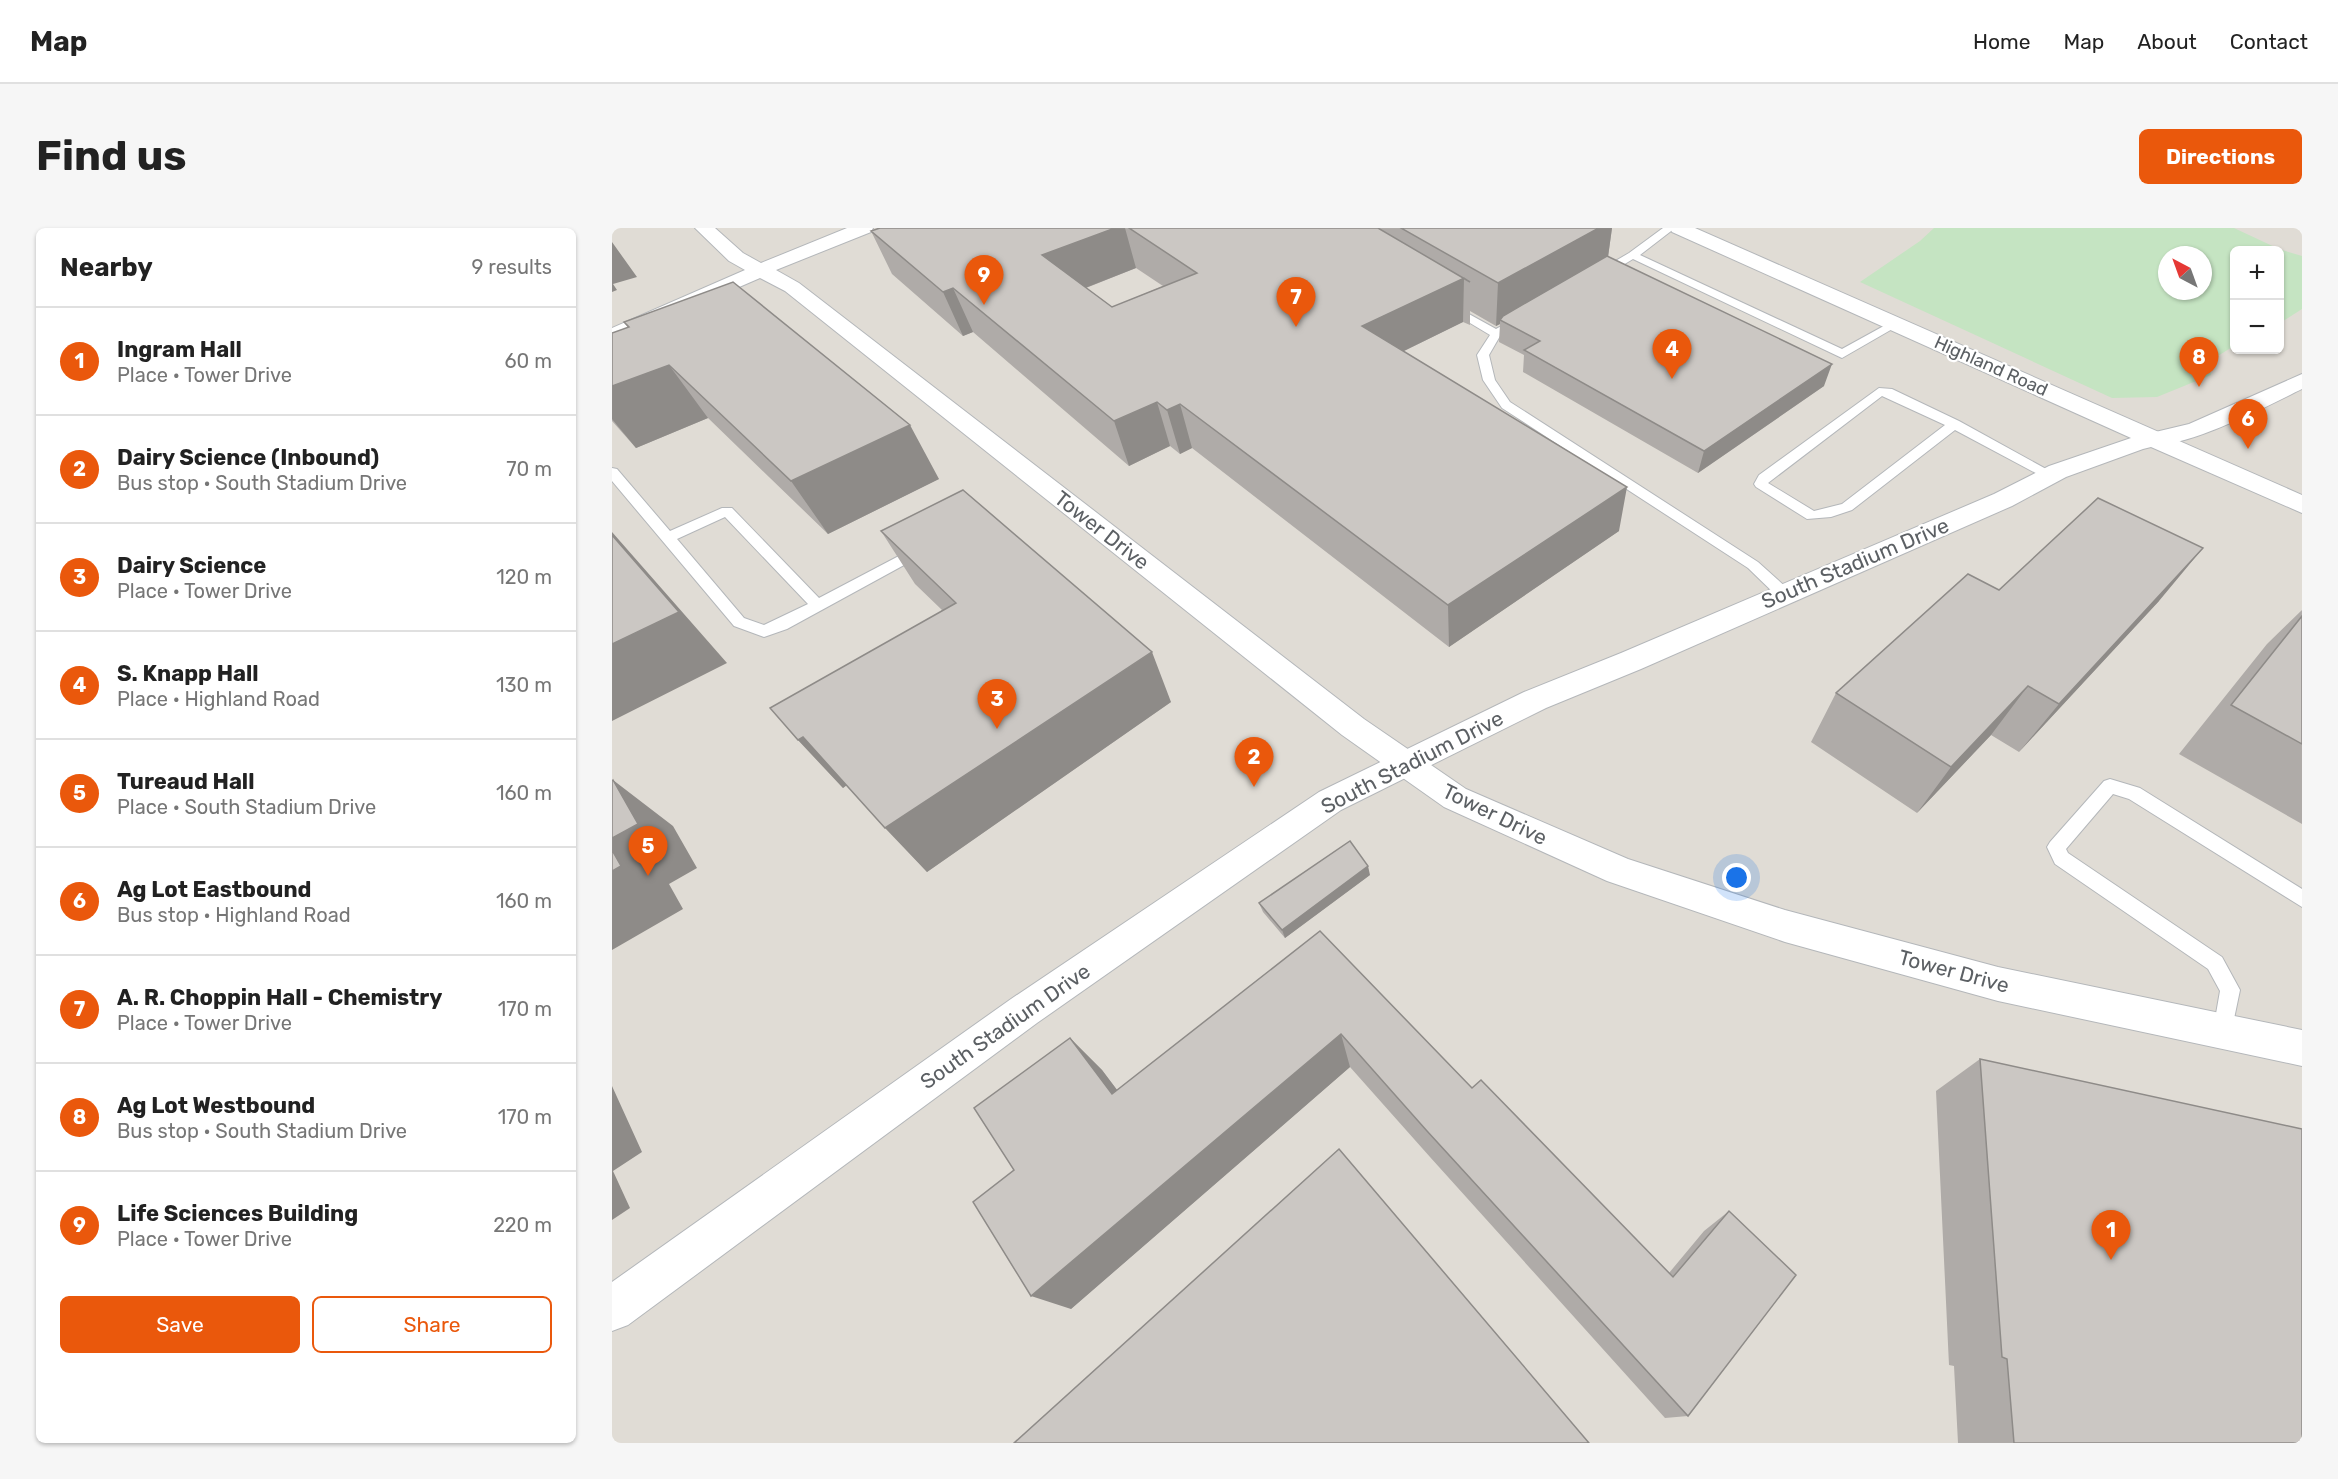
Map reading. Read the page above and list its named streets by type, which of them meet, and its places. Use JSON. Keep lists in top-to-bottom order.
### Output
{
  "streets": {
    "street": ["Highland Road", "Tower Drive", "South Stadium Drive"]
  },
  "crossings": [
    ["Highland Road", "South Stadium Drive"],
    ["Tower Drive", "South Stadium Drive"]
  ],
  "north": "top left",
  "page": {
    "header": "Map",
    "nav": [
      "Home",
      "Map",
      "About",
      "Contact"
    ],
    "buttons": [
      "Directions",
      ["Save", "Share"]
    ],
    "title": "Find us",
    "heading": ["Nearby", "9 results"],
    "map_buttons": ["+", "−"],
    "pins": [
      "9",
      "7",
      "4",
      "8",
      "6",
      "3",
      "2",
      "5",
      "1"
    ],
    "list": [
      {
        "mark": "1",
        "name": "Ingram Hall",
        "note": "Place · Tower Drive",
        "value": "60 m"
      },
      {
        "mark": "2",
        "name": "Dairy Science (Inbound)",
        "note": "Bus stop · South Stadium Drive",
        "value": "70 m"
      },
      {
        "mark": "3",
        "name": "Dairy Science",
        "note": "Place · Tower Drive",
        "value": "120 m"
      },
      {
        "mark": "4",
        "name": "S. Knapp Hall",
        "note": "Place · Highland Road",
        "value": "130 m"
      },
      {
        "mark": "5",
        "name": "Tureaud Hall",
        "note": "Place · South Stadium Drive",
        "value": "160 m"
      },
      {
        "mark": "6",
        "name": "Ag Lot Eastbound",
        "note": "Bus stop · Highland Road",
        "value": "160 m"
      },
      {
        "mark": "7",
        "name": "A. R. Choppin Hall - Chemistry",
        "note": "Place · Tower Drive",
        "value": "170 m"
      },
      {
        "mark": "8",
        "name": "Ag Lot Westbound",
        "note": "Bus stop · South Stadium Drive",
        "value": "170 m"
      },
      {
        "mark": "9",
        "name": "Life Sciences Building",
        "note": "Place · Tower Drive",
        "value": "220 m"
      }
    ]
  }
}
